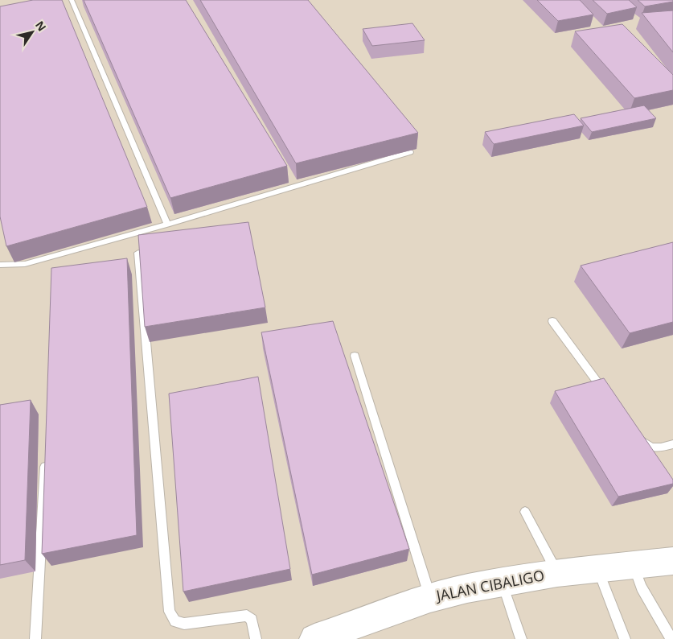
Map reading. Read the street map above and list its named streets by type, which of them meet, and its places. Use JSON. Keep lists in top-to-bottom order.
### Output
{
  "streets": {
    "main road": ["JALAN CIBALIGO"]
  },
  "north": "top right"
}
